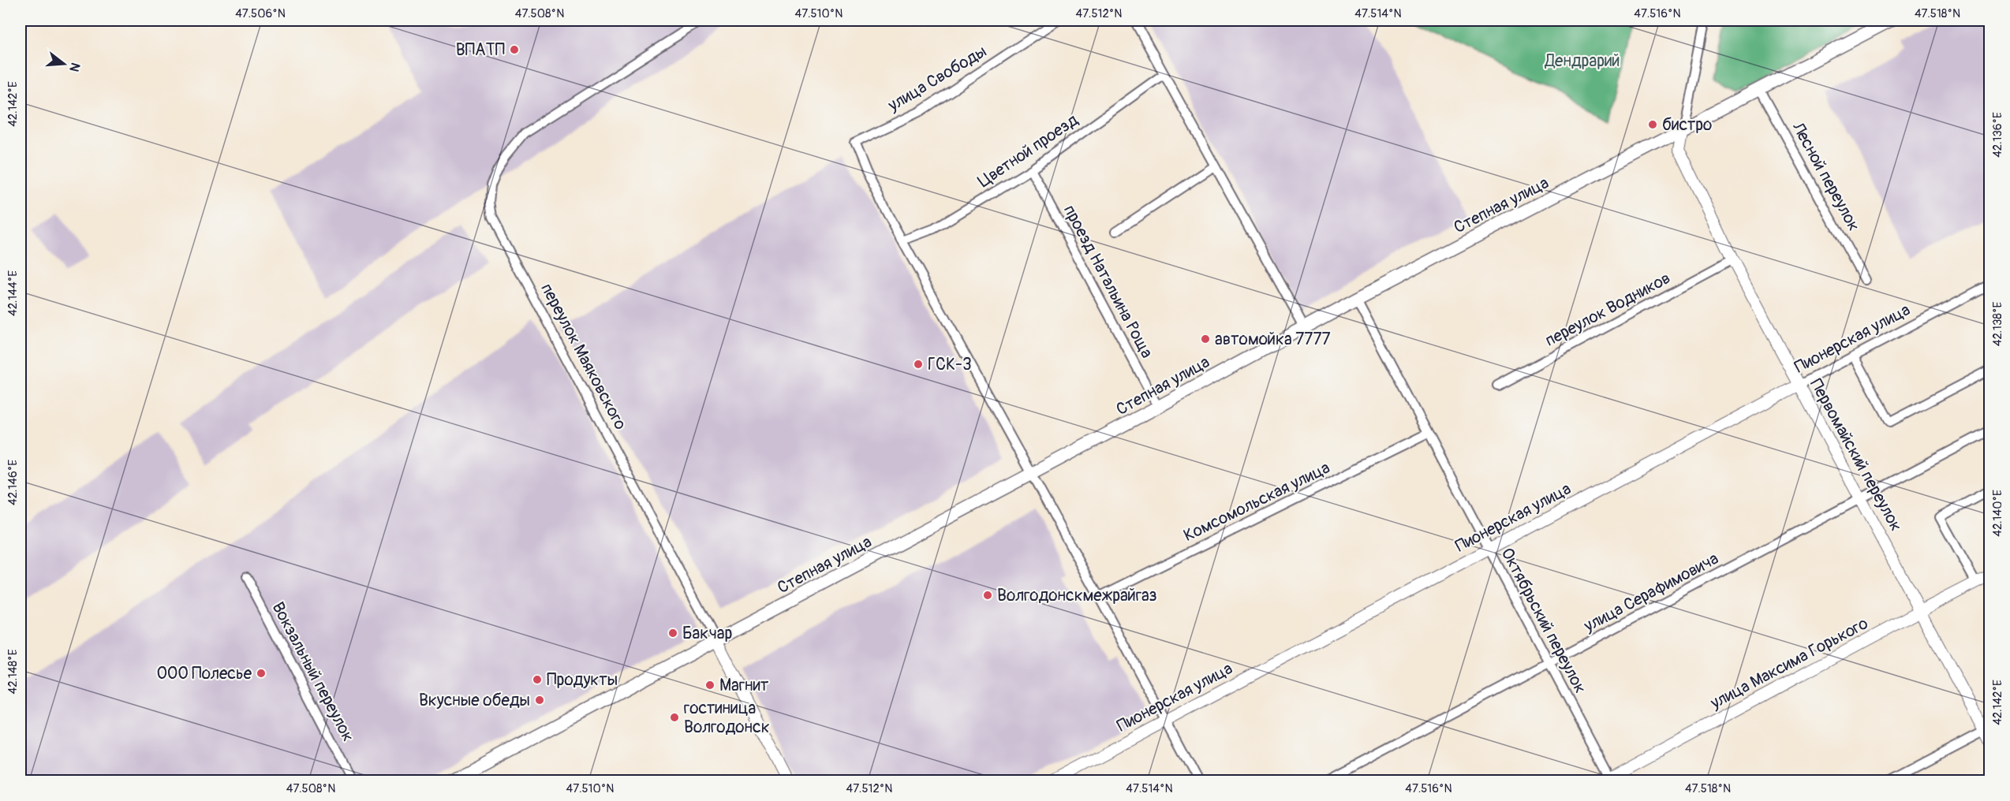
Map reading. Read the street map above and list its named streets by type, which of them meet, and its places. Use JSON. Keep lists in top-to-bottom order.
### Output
{
  "streets": {
    "main road": ["Степная улица"],
    "street": [
      "улица Свободы",
      "Цветной проезд",
      "Лесной переулок",
      "проезд Натальина Роща",
      "переулок Водников",
      "Пионерская улица",
      "переулок Маяковского",
      "Первомайский переулок",
      "Комсомольская улица",
      "улица Серафимовича",
      "Октябрьский переулок",
      "улица Максима Горького",
      "Вокзальный переулок"
    ]
  },
  "crossings": [
    ["улица Свободы", "Цветной проезд"],
    ["Цветной проезд", "проезд Натальина Роща"],
    ["Лесной переулок", "Степная улица"],
    ["Степная улица", "проезд Натальина Роща"],
    ["Степная улица", "переулок Маяковского"],
    ["Степная улица", "Первомайский переулок"],
    ["Степная улица", "Октябрьский переулок"],
    ["переулок Водников", "Первомайский переулок"],
    ["Пионерская улица", "Первомайский переулок"],
    ["Пионерская улица", "Октябрьский переулок"],
    ["Первомайский переулок", "улица Серафимовича"],
    ["Первомайский переулок", "улица Максима Горького"],
    ["Комсомольская улица", "Октябрьский переулок"],
    ["улица Серафимовича", "Октябрьский переулок"],
    ["Октябрьский переулок", "улица Максима Горького"]
  ],
  "parks": ["Дендрарий"],
  "places": [
    "ВПАТП",
    "бистро",
    "автомойка 7777",
    "ГСК-3",
    "Волгодонскмежрайгаз",
    "Бакчар",
    "ООО Полесье",
    "Продукты",
    "Магнит",
    "Вкусные обеды",
    "гостиница Волгодонск"
  ],
  "north": "right",
  "coordinates": [
    "47.506°N",
    "47.508°N",
    "47.510°N",
    "47.512°N",
    "47.514°N",
    "47.516°N",
    "47.518°N",
    "42.142°E",
    "42.136°E",
    "42.144°E",
    "42.138°E",
    "42.146°E",
    "42.140°E",
    "42.148°E"
  ]
}
